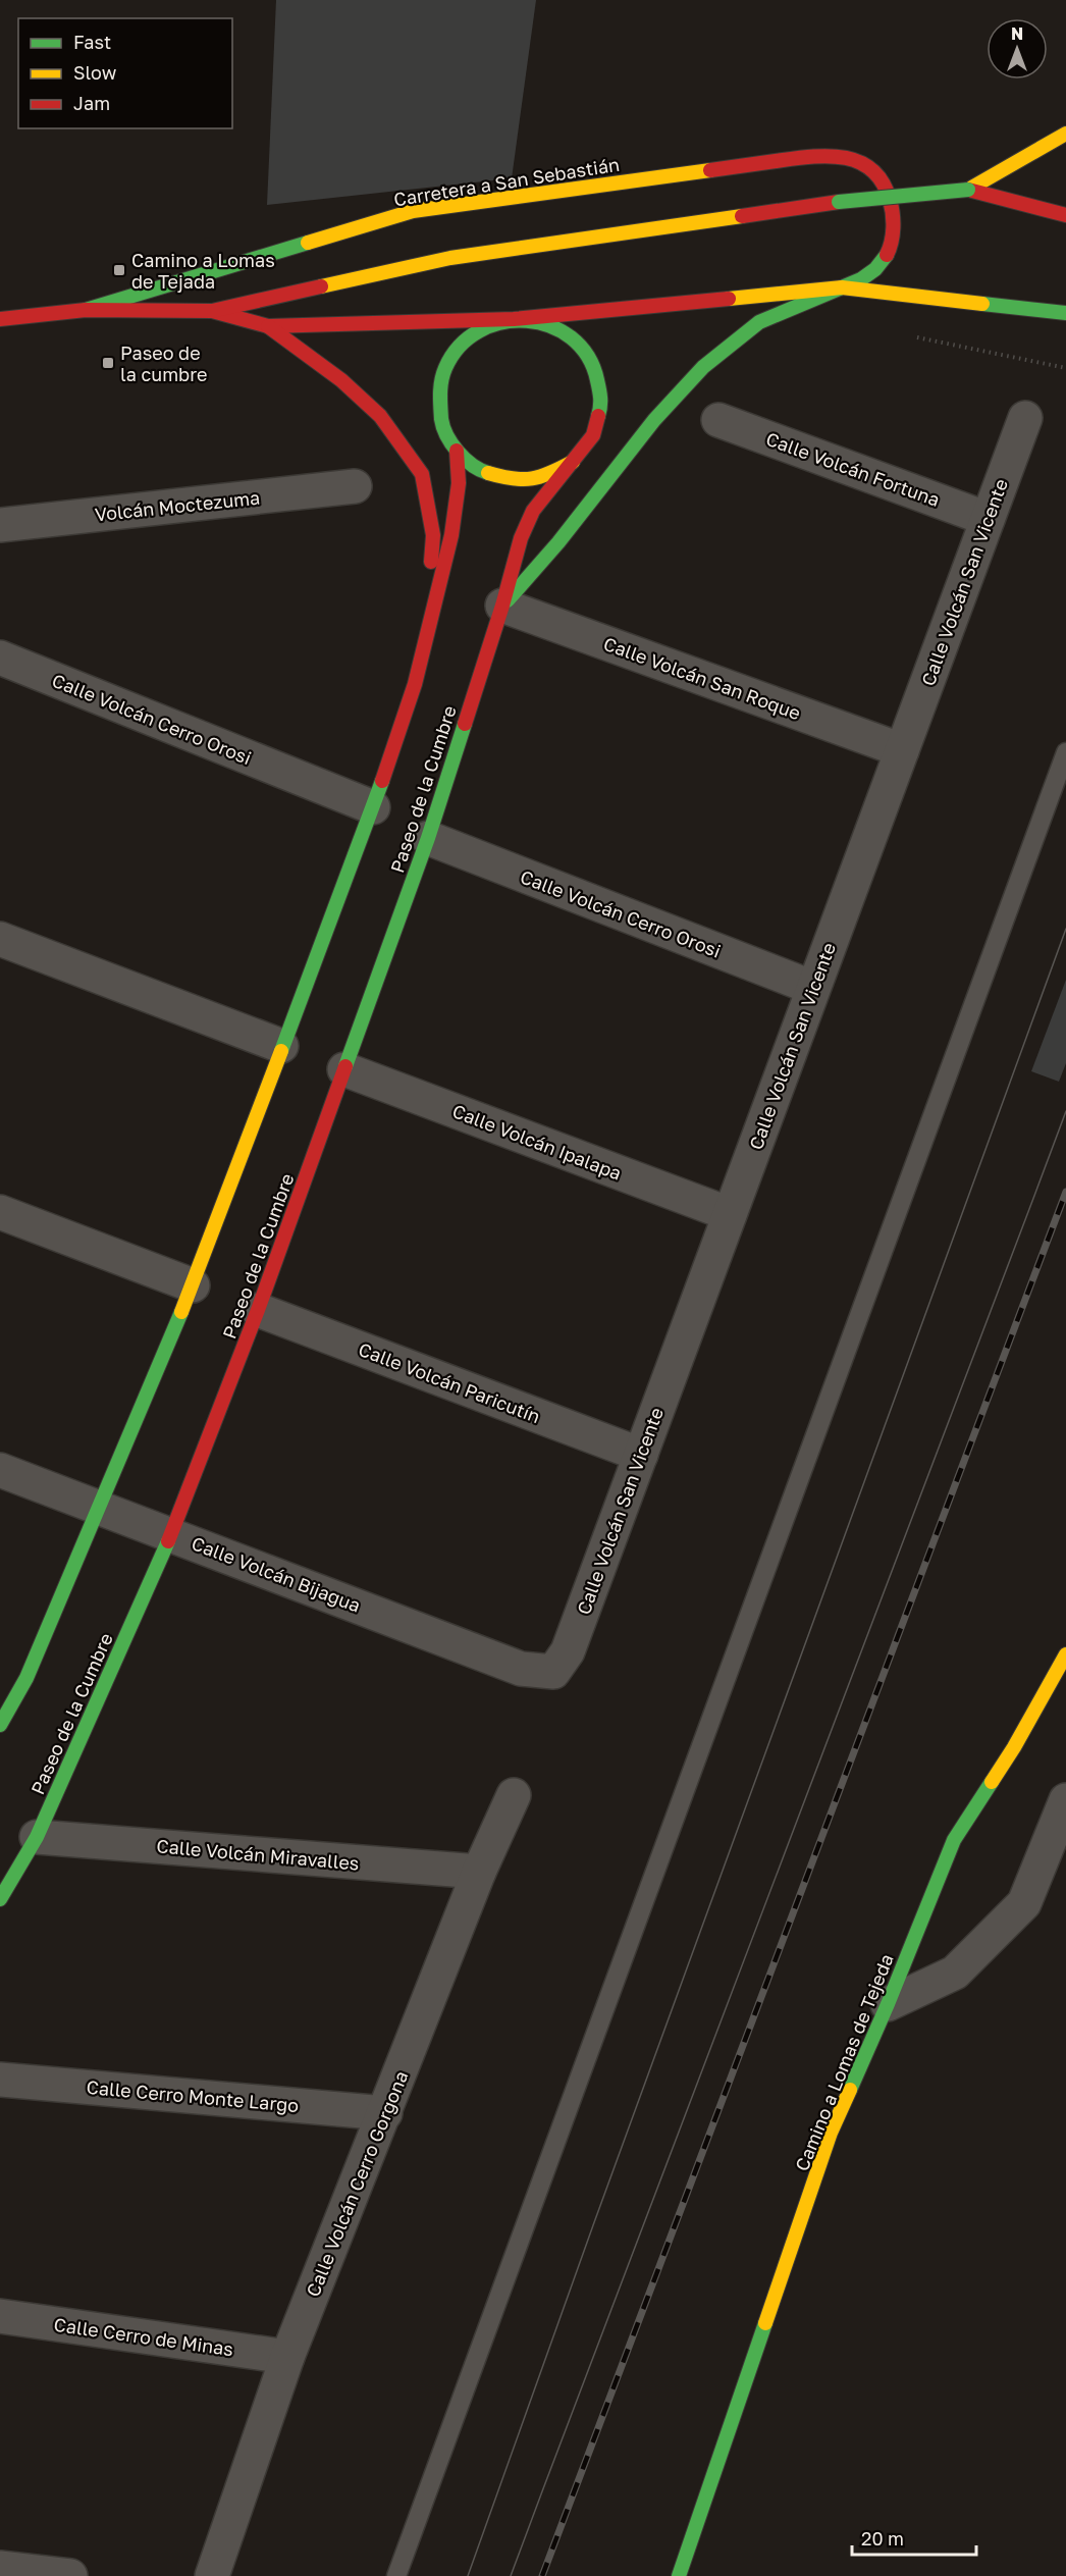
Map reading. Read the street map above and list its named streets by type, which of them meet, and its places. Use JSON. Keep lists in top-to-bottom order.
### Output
{
  "streets": {
    "street": [
      "Carretera a San Sebastián",
      "Calle Volcán Fortuna",
      "Volcán Moctezuma",
      "Calle Volcán San Vicente",
      "Calle Volcán San Roque",
      "Calle Volcán Cerro Orosi",
      "Paseo de la Cumbre",
      "Calle Volcán Ipalapa",
      "Calle Volcán Paricutín",
      "Calle Volcán Bijagua",
      "Calle Volcán Miravalles",
      "Camino a Lomas de Tejeda",
      "Calle Cerro Monte Largo",
      "Calle Volcán Cerro Gorgona",
      "Calle Cerro de Minas"
    ]
  },
  "crossings": [
    ["Carretera a San Sebastián", "Paseo de la Cumbre"],
    ["Calle Volcán Fortuna", "Calle Volcán San Vicente"],
    ["Calle Volcán San Vicente", "Calle Volcán San Roque"],
    ["Calle Volcán San Vicente", "Calle Volcán Cerro Orosi"],
    ["Calle Volcán San Vicente", "Calle Volcán Ipalapa"],
    ["Calle Volcán San Vicente", "Calle Volcán Paricutín"],
    ["Calle Volcán San Vicente", "Calle Volcán Bijagua"],
    ["Calle Volcán San Roque", "Paseo de la Cumbre"],
    ["Calle Volcán Cerro Orosi", "Paseo de la Cumbre"],
    ["Paseo de la Cumbre", "Calle Volcán Ipalapa"],
    ["Paseo de la Cumbre", "Calle Volcán Paricutín"],
    ["Paseo de la Cumbre", "Calle Volcán Bijagua"],
    ["Paseo de la Cumbre", "Calle Volcán Miravalles"],
    ["Calle Volcán Miravalles", "Calle Volcán Cerro Gorgona"],
    ["Calle Cerro Monte Largo", "Calle Volcán Cerro Gorgona"],
    ["Calle Volcán Cerro Gorgona", "Calle Cerro de Minas"]
  ],
  "places": {
    "transit": ["Camino a Lomas de Tejada", "Paseo de la cumbre"]
  },
  "legend": ["Fast", "Slow", "Jam"],
  "scale_bar": "20 m",
  "north": "top"
}
